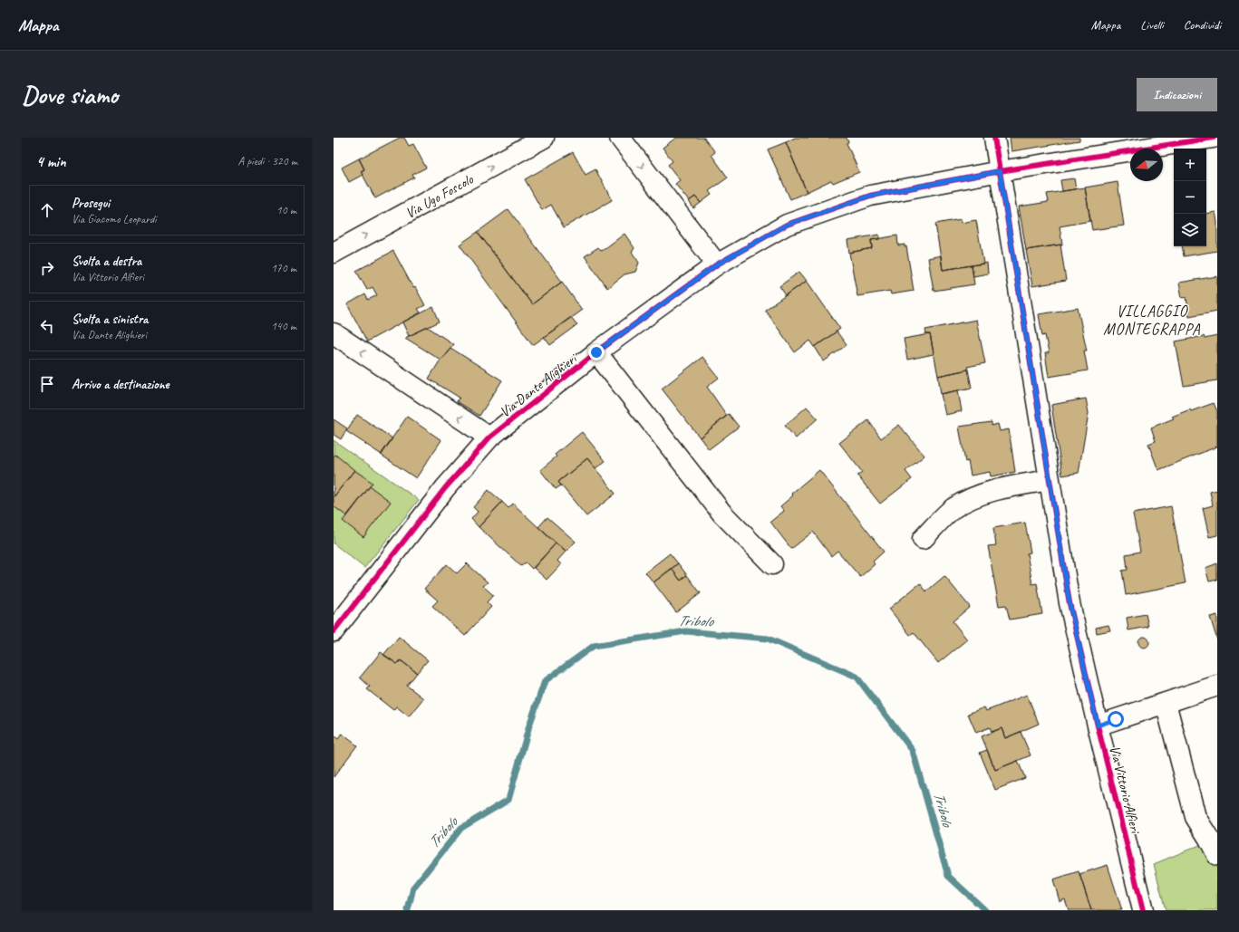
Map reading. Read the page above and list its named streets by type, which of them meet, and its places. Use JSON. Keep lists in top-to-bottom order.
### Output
{
  "streets": {
    "street": ["Via Ugo Foscolo", "Via Dante Alighieri", "Via Vittorio Alfieri"]
  },
  "crossings": [
    ["Via Dante Alighieri", "Via Vittorio Alfieri"]
  ],
  "one_way": ["Via Ugo Foscolo"],
  "districts": ["VILLAGGIO MONTEGRAPPA"],
  "water": ["Tribolo"],
  "north": "left",
  "page": {
    "header": "Mappa",
    "nav": ["Mappa", "Livelli", "Condividi"],
    "buttons": "Indicazioni",
    "title": "Dove siamo",
    "heading": ["4 min", "A piedi · 320 m"],
    "map_buttons": ["+", "−"],
    "list": [
      ["Prosegui", "Via Giacomo Leopardi", "10 m"],
      ["Svolta a destra", "Via Vittorio Alfieri", "170 m"],
      ["Svolta a sinistra", "Via Dante Alighieri", "140 m"],
      "Arrivo a destinazione"
    ]
  }
}
